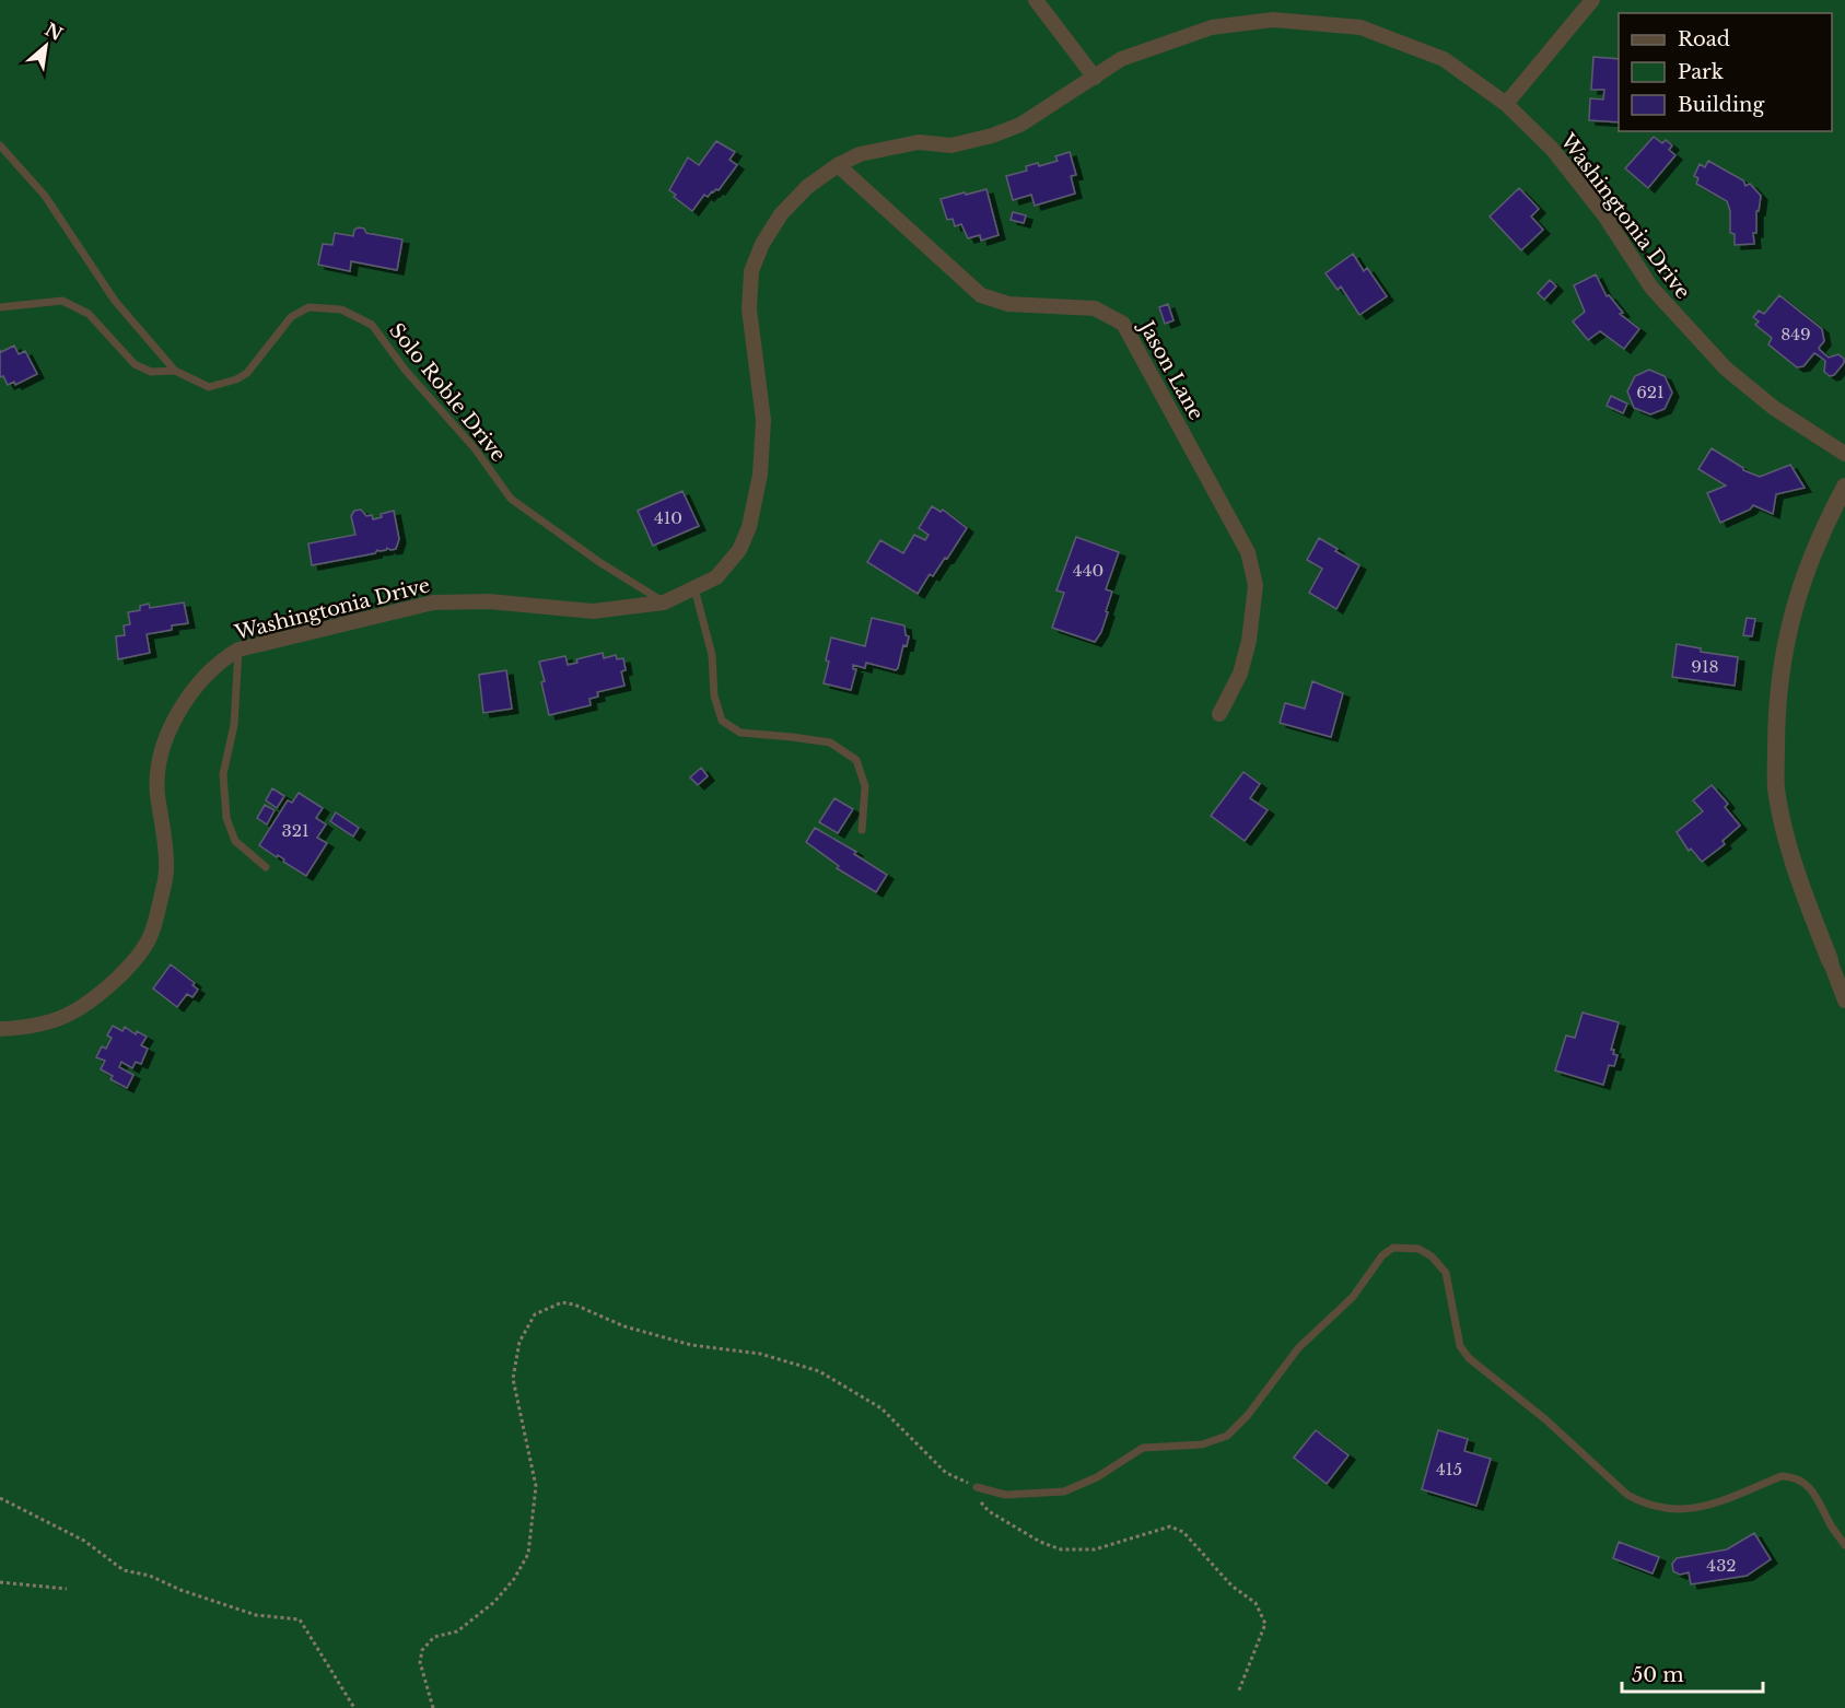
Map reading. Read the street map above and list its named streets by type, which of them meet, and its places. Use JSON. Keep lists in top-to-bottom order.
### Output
{
  "streets": {
    "street": ["Washingtonia Drive", "Jason Lane"],
    "lane": ["Solo Roble Drive"]
  },
  "crossings": [
    ["Washingtonia Drive", "Jason Lane"],
    ["Washingtonia Drive", "Solo Roble Drive"]
  ],
  "house_numbers": [
    "849",
    "621",
    "410",
    "440",
    "918",
    "321",
    "415",
    "432"
  ],
  "legend": ["Road", "Park", "Building"],
  "scale_bar": "50 m",
  "north": "top right"
}
